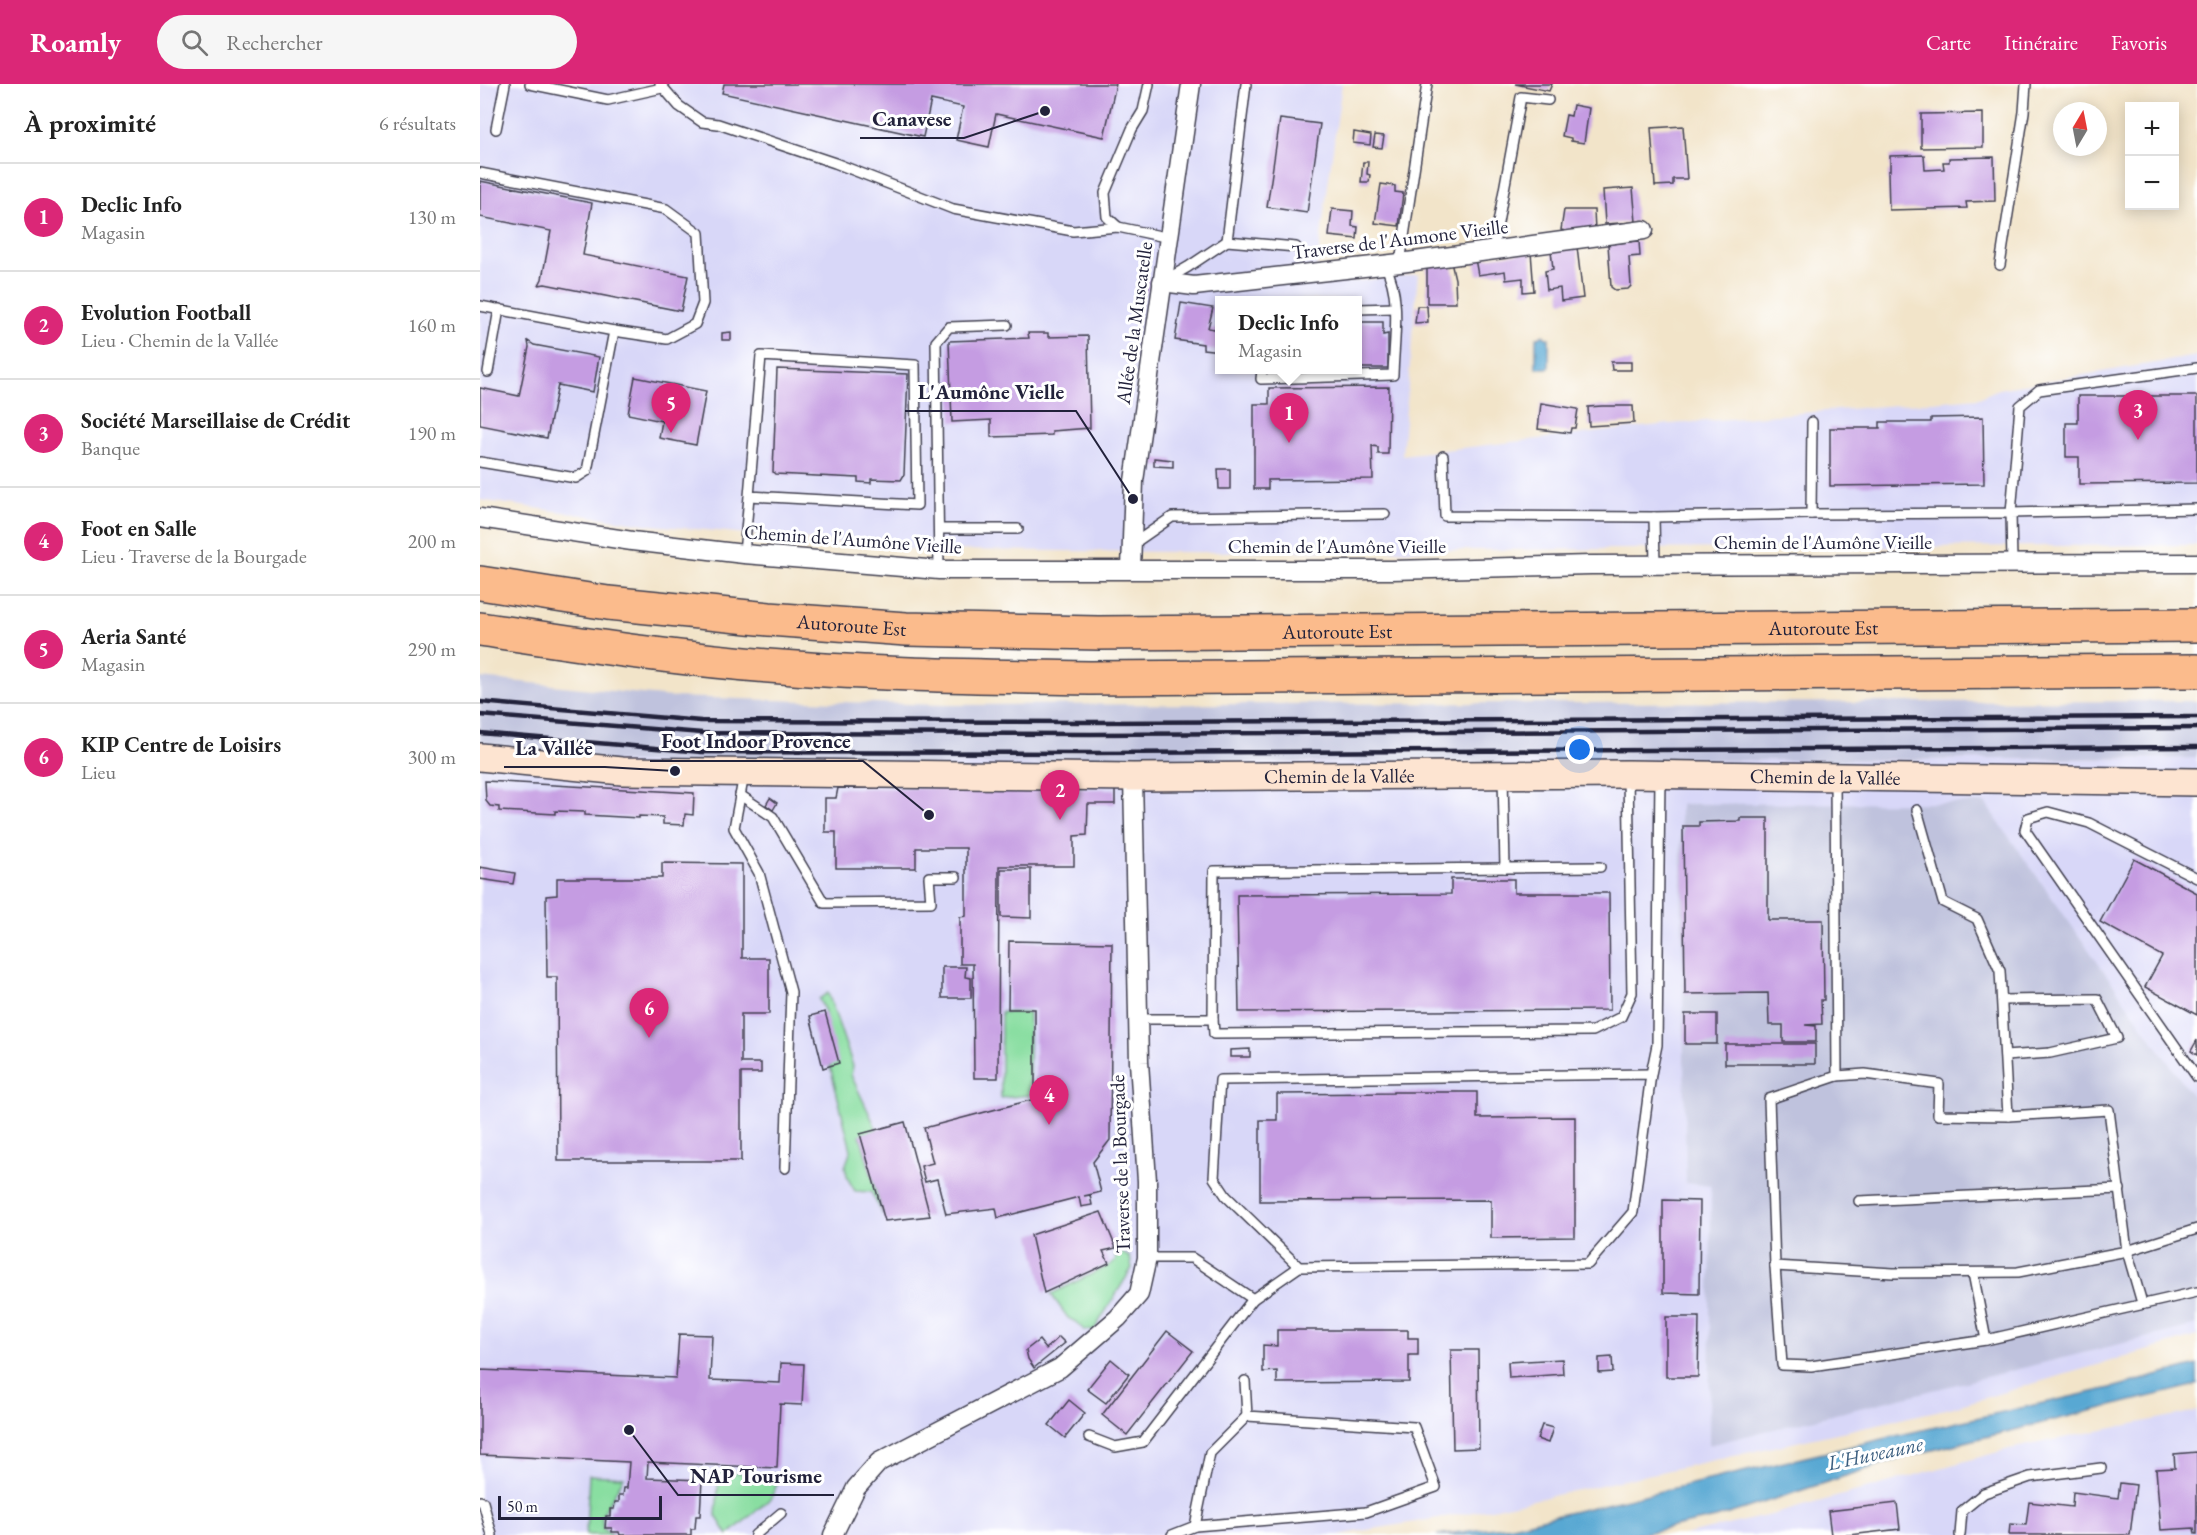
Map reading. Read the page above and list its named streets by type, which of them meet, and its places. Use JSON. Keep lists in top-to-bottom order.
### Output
{
  "streets": {
    "highway": ["Autoroute Est"],
    "street": [
      "Traverse de l'Aumone Vieille",
      "Allée de la Muscatelle",
      "Chemin de l'Aumône Vieille",
      "Chemin de la Vallée",
      "Traverse de la Bourgade"
    ]
  },
  "crossings": [
    ["Traverse de l'Aumone Vieille", "Allée de la Muscatelle"],
    ["Allée de la Muscatelle", "Chemin de l'Aumône Vieille"],
    ["Chemin de la Vallée", "Traverse de la Bourgade"]
  ],
  "water": ["L'Huveaune"],
  "places": [
    "Canavese",
    "L'Aumône Vielle",
    "La Vallée",
    "Foot Indoor Provence",
    "NAP Tourisme"
  ],
  "scale_bar": "50 m",
  "north": "top",
  "page": {
    "header": "Roamly",
    "search": "Rechercher",
    "nav": ["Carte", "Itinéraire", "Favoris"],
    "heading": ["À proximité", "6 résultats"],
    "map_buttons": ["+", "−"],
    "list": [
      {
        "mark": "1",
        "name": "Declic Info",
        "note": "Magasin",
        "value": "130 m"
      },
      {
        "mark": "2",
        "name": "Evolution Football",
        "note": "Lieu · Chemin de la Vallée",
        "value": "160 m"
      },
      {
        "mark": "3",
        "name": "Société Marseillaise de Crédit",
        "note": "Banque",
        "value": "190 m"
      },
      {
        "mark": "4",
        "name": "Foot en Salle",
        "note": "Lieu · Traverse de la Bourgade",
        "value": "200 m"
      },
      {
        "mark": "5",
        "name": "Aeria Santé",
        "note": "Magasin",
        "value": "290 m"
      },
      {
        "mark": "6",
        "name": "KIP Centre de Loisirs",
        "note": "Lieu",
        "value": "300 m"
      }
    ],
    "popup": ["Declic Info", "Magasin"],
    "pins": [
      "5",
      "3",
      "1",
      "2",
      "6",
      "4"
    ],
    "scale": "50 m"
  }
}
